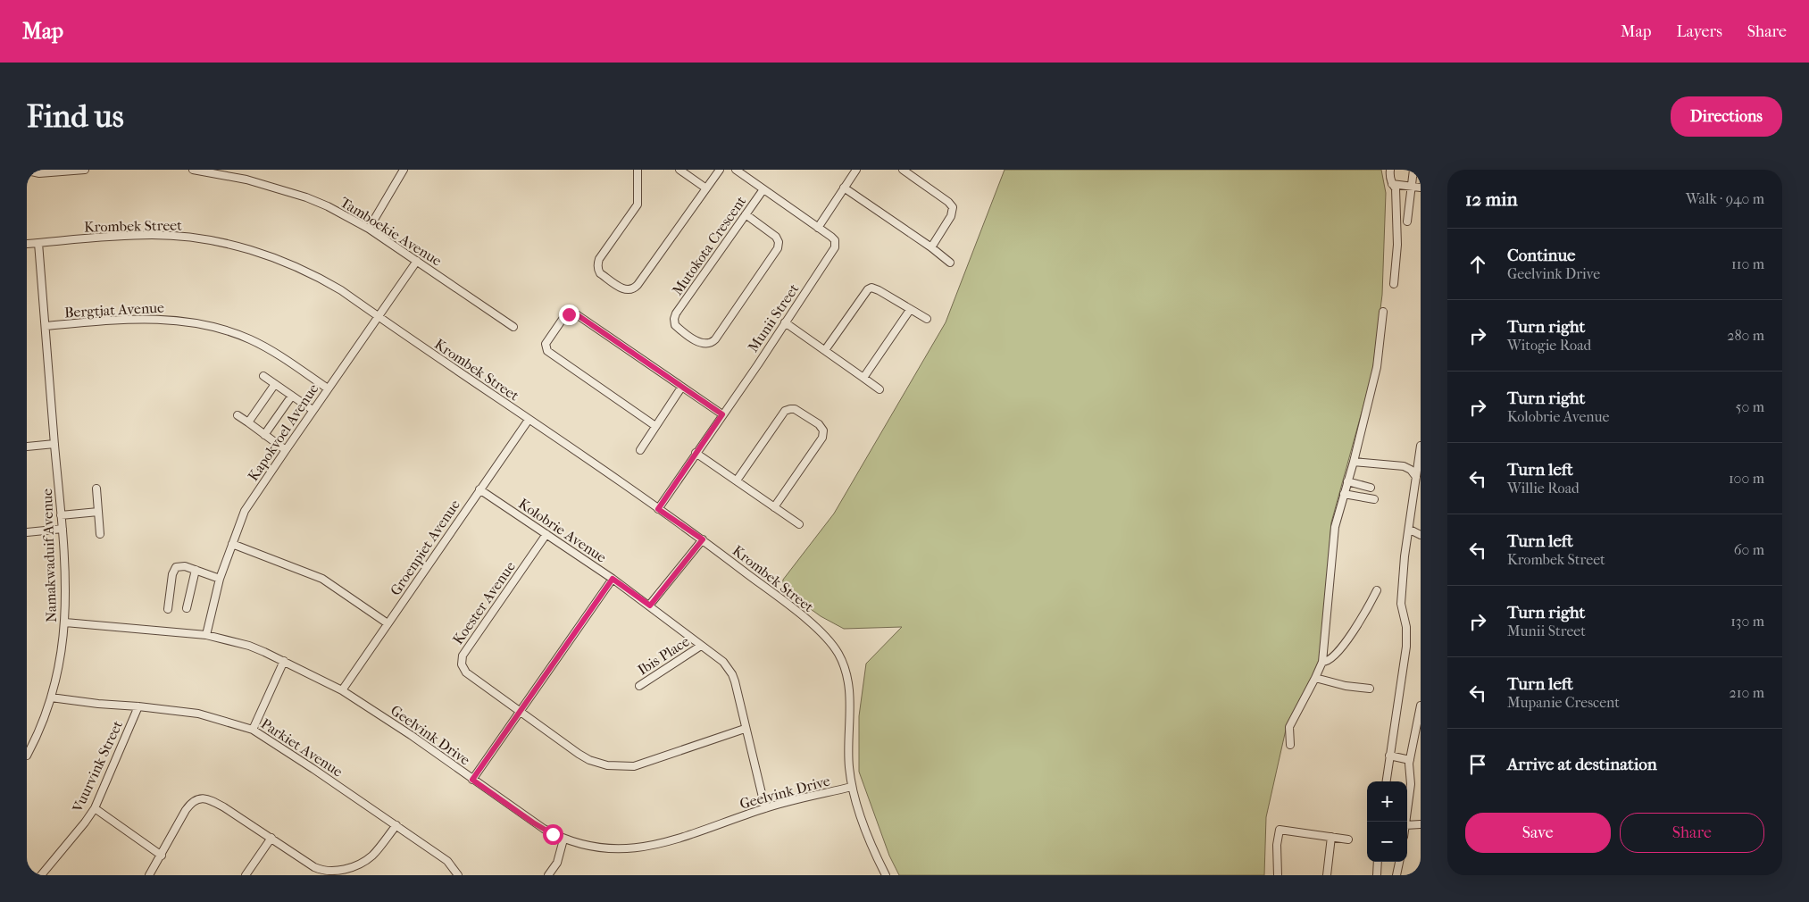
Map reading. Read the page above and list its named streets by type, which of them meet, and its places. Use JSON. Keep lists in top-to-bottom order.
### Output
{
  "streets": {
    "street": [
      "Krombek Street",
      "Tamboekie Avenue",
      "Mutokota Crescent",
      "Bergtjat Avenue",
      "Munii Street",
      "Kapokvoel Avenue",
      "Kolobrie Avenue",
      "Groenpiet Avenue",
      "Namakwaduif Avenue",
      "Koester Avenue",
      "Ibis Place",
      "Geelvink Drive",
      "Parkiet Avenue",
      "Vuurvink Street"
    ]
  },
  "crossings": [
    ["Krombek Street", "Munii Street"],
    ["Krombek Street", "Kapokvoel Avenue"],
    ["Krombek Street", "Groenpiet Avenue"],
    ["Krombek Street", "Namakwaduif Avenue"],
    ["Krombek Street", "Geelvink Drive"],
    ["Tamboekie Avenue", "Kapokvoel Avenue"],
    ["Mutokota Crescent", "Munii Street"],
    ["Bergtjat Avenue", "Kapokvoel Avenue"],
    ["Bergtjat Avenue", "Namakwaduif Avenue"],
    ["Kapokvoel Avenue", "Geelvink Drive"],
    ["Kolobrie Avenue", "Groenpiet Avenue"],
    ["Kolobrie Avenue", "Koester Avenue"],
    ["Kolobrie Avenue", "Ibis Place"],
    ["Kolobrie Avenue", "Geelvink Drive"],
    ["Groenpiet Avenue", "Geelvink Drive"],
    ["Namakwaduif Avenue", "Geelvink Drive"],
    ["Namakwaduif Avenue", "Parkiet Avenue"],
    ["Parkiet Avenue", "Vuurvink Street"]
  ],
  "page": {
    "header": "Map",
    "nav": ["Map", "Layers", "Share"],
    "buttons": [
      "Directions",
      ["Save", "Share"]
    ],
    "title": "Find us",
    "heading": ["12 min", "Walk · 940 m"],
    "list": [
      ["Continue", "Geelvink Drive", "110 m"],
      ["Turn right", "Witogie Road", "280 m"],
      ["Turn right", "Kolobrie Avenue", "50 m"],
      ["Turn left", "Willie Road", "100 m"],
      ["Turn left", "Krombek Street", "60 m"],
      ["Turn right", "Munii Street", "130 m"],
      ["Turn left", "Mupanie Crescent", "210 m"],
      "Arrive at destination"
    ],
    "map_buttons": ["+", "−"]
  }
}
